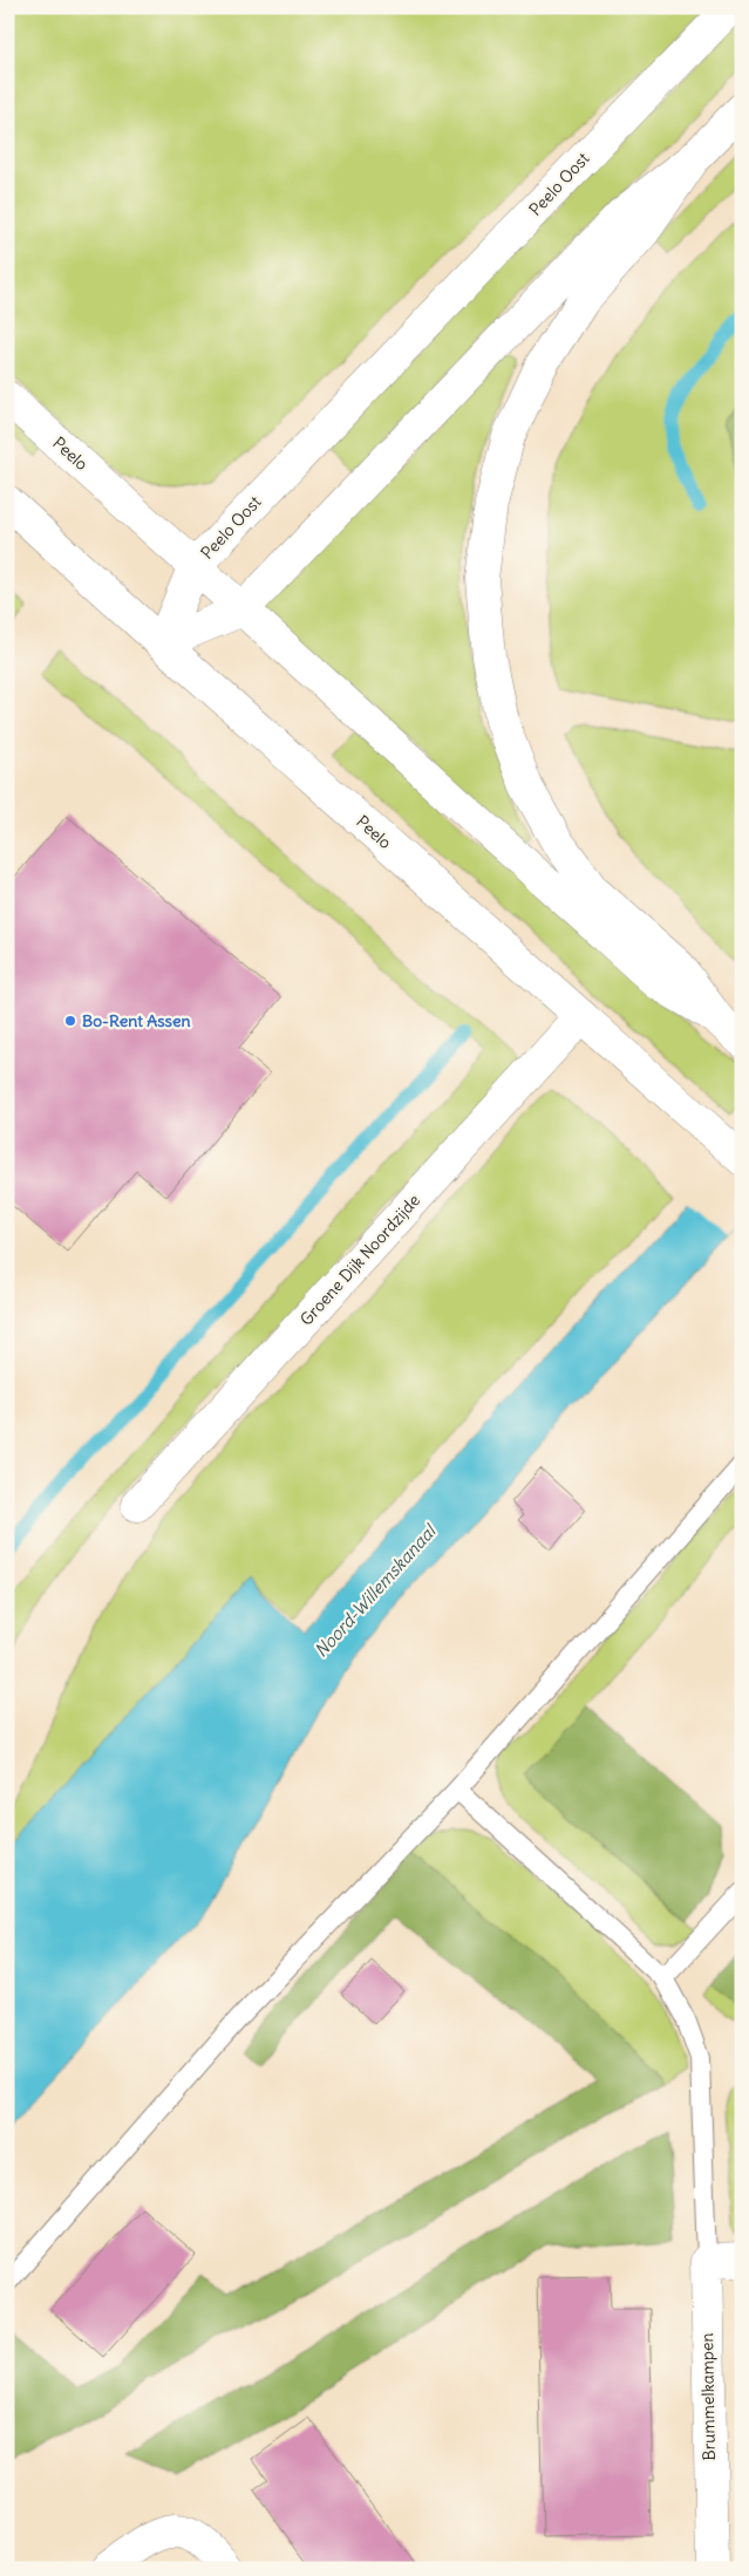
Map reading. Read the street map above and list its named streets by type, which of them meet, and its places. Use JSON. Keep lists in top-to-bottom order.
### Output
{
  "streets": {
    "main road": [
      "Peelo Oost",
      "Peelo",
      "Groene Dijk Noordzijde",
      "Brummelkampen"
    ]
  },
  "crossings": [
    ["Peelo Oost", "Peelo"],
    ["Peelo", "Groene Dijk Noordzijde"]
  ],
  "water": ["Noord-Willemskanaal"],
  "places": ["Bo-Rent Assen"]
}
